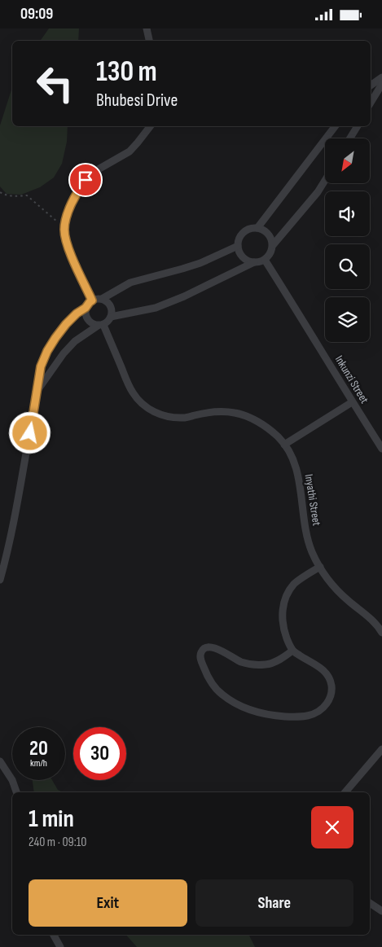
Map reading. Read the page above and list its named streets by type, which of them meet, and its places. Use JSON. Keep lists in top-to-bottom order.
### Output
{
  "streets": {
    "street": ["Inkunzi Street", "Inyathi Street"]
  },
  "north": "bottom left",
  "page": {
    "status": "09:09",
    "turn": ["130 m", "Bhubesi Drive"],
    "speed": "20 km/h",
    "limit": "30",
    "heading": ["1 min", "240 m · 09:10"],
    "buttons": ["Exit", "Share"]
  }
}
